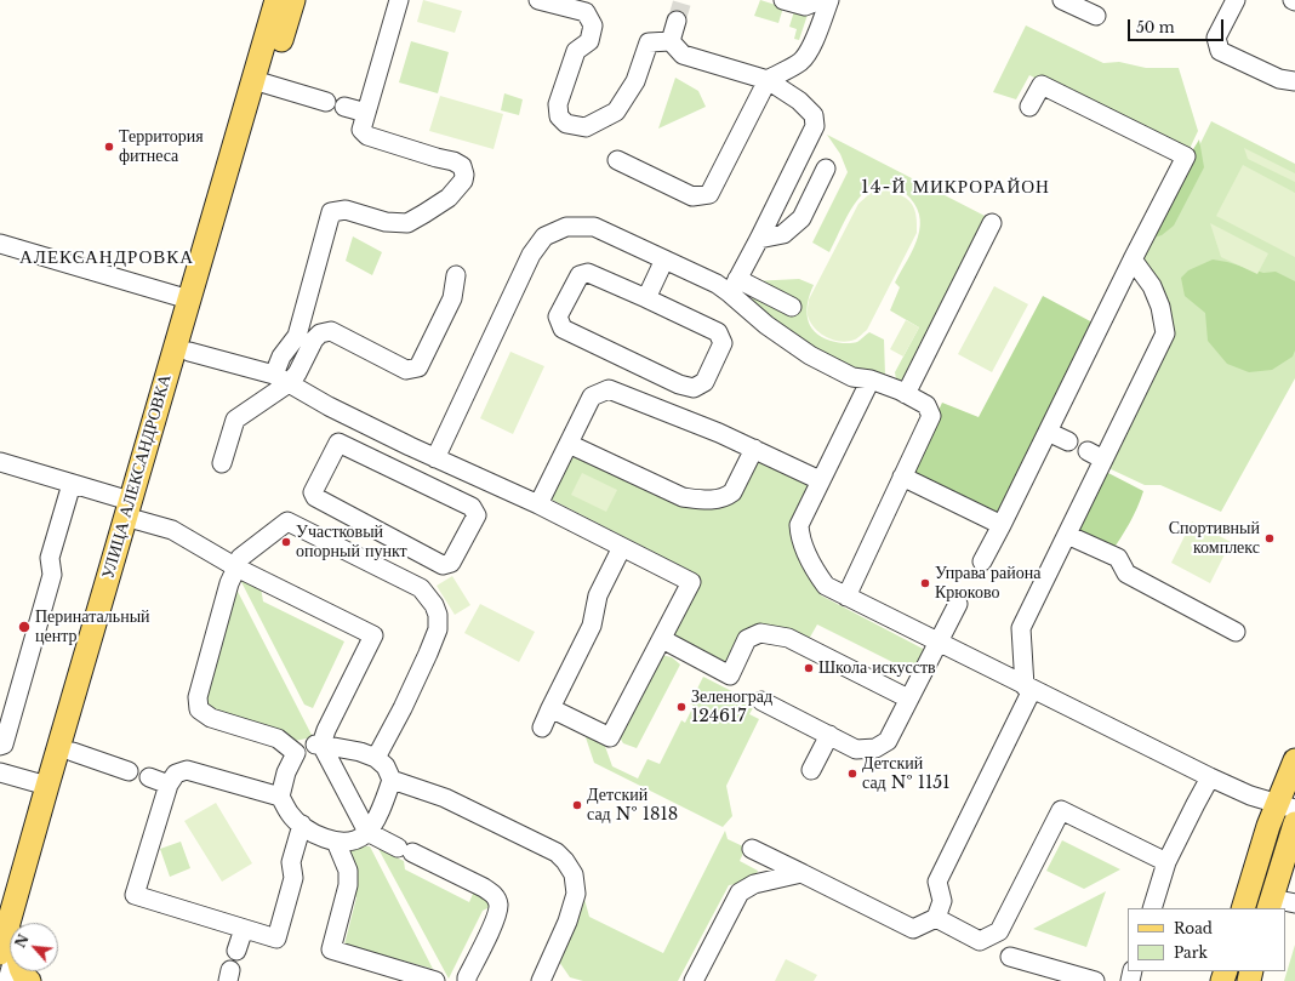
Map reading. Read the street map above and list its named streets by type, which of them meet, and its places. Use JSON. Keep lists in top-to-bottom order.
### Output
{
  "streets": {
    "main road": ["УЛИЦА АЛЕКСАНДРОВКА"]
  },
  "districts": ["14-Й МИКРОРАЙОН", "АЛЕКСАНДРОВКА"],
  "places": [
    "Территория фитнеса",
    "Спортивный комплекс",
    "Участковый опорный пункт",
    "Управа района Крюково",
    "Перинатальный центр",
    "Школа искусств",
    "Зеленоград 124617",
    "Детский сад № 1151",
    "Детский сад № 1818"
  ],
  "legend": ["Road", "Park"],
  "scale_bar": "50 m",
  "north": "top left"
}
